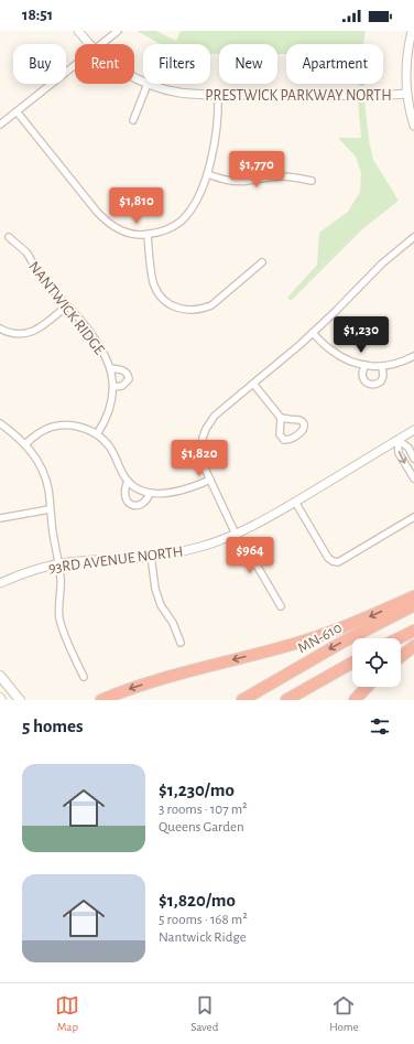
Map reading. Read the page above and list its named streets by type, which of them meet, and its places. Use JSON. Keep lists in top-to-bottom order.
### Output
{
  "streets": {
    "highway": ["MN-610"],
    "street": ["PRESTWICK PARKWAY NORTH", "NANTWICK RIDGE", "93RD AVENUE NORTH"]
  },
  "page": {
    "status": "18:51",
    "chip": [
      "Buy",
      "Rent",
      "Filters",
      "New",
      "Apartment"
    ],
    "price": [
      "$1,770",
      "$1,810",
      "$1,230",
      "$1,820",
      "$964"
    ],
    "heading": "5 homes",
    "list": [
      {
        "name": "$1,230/mo",
        "note": "3 rooms · 107 m² · Queens Garden"
      },
      {
        "name": "$1,820/mo",
        "note": "5 rooms · 168 m² · Nantwick Ridge"
      }
    ],
    "tabs": ["Map", "Saved", "Home"]
  }
}
